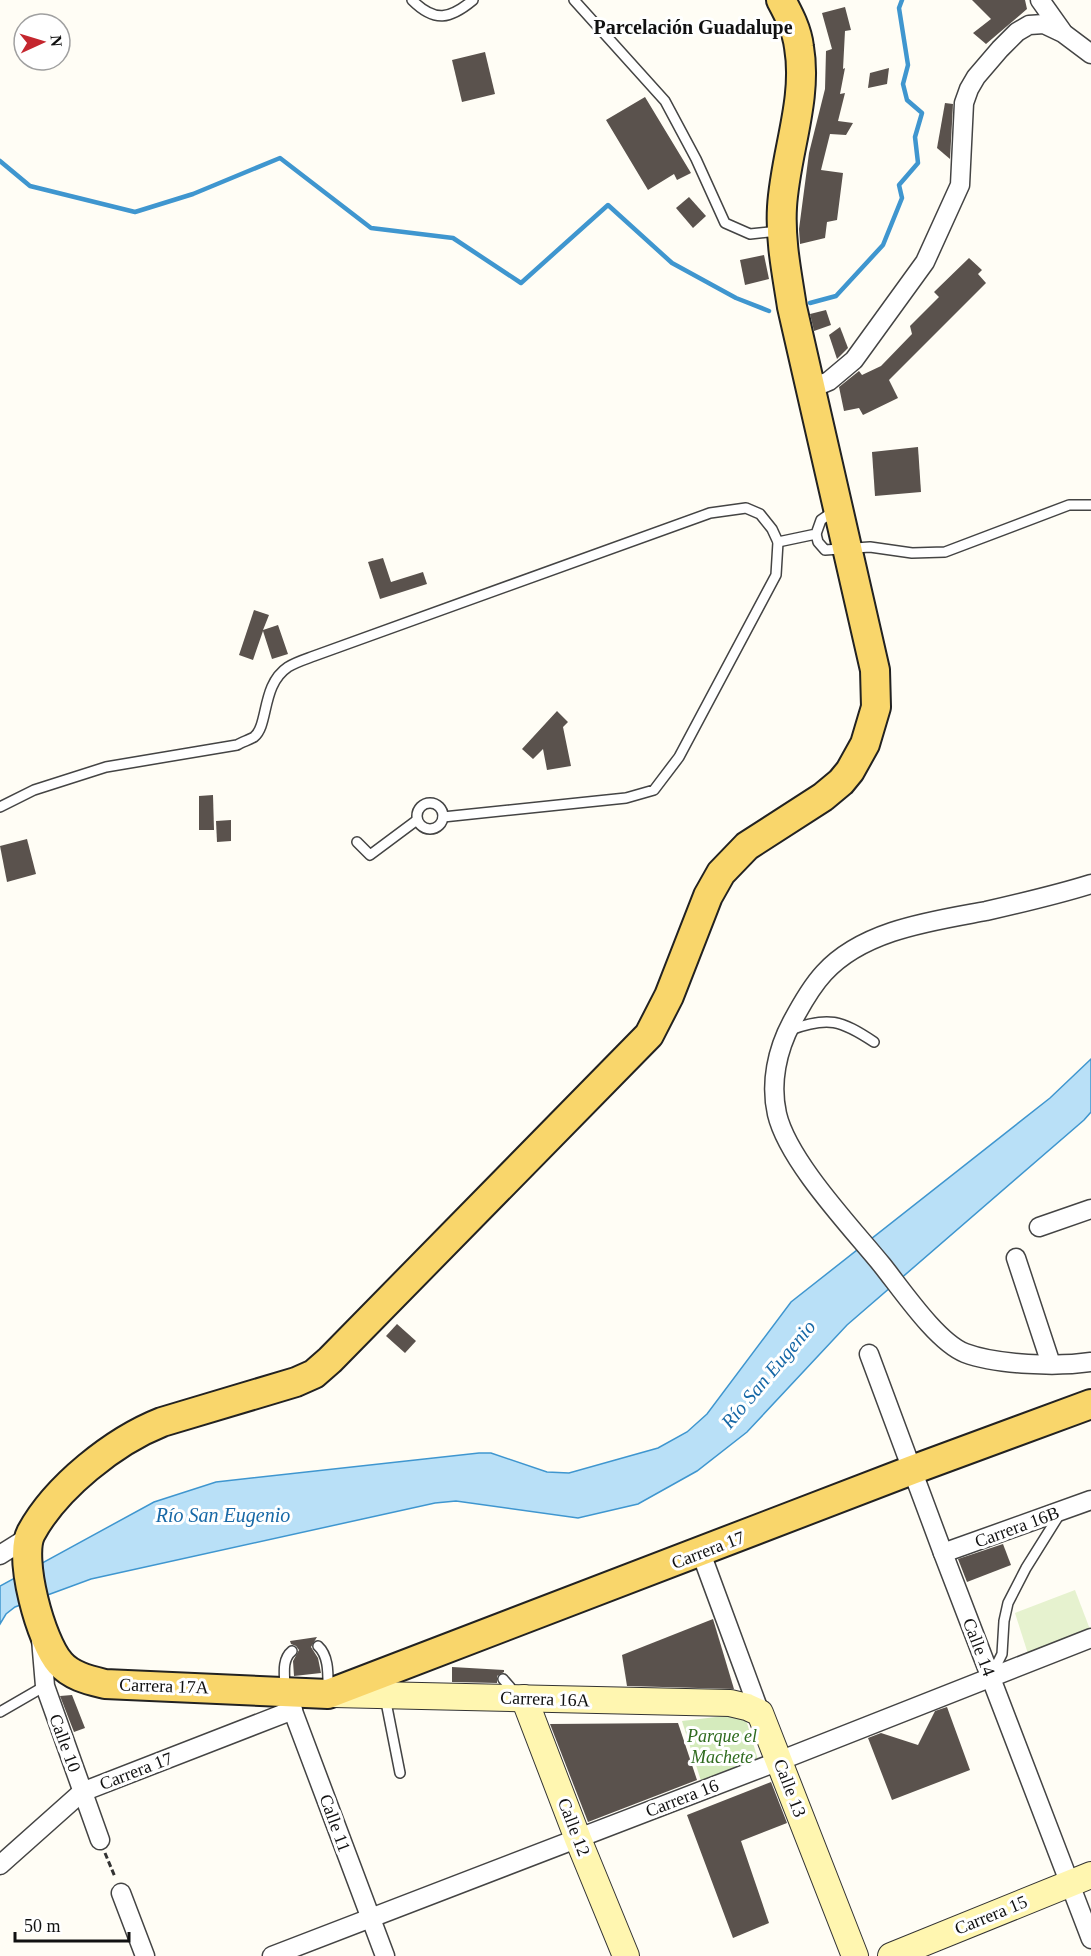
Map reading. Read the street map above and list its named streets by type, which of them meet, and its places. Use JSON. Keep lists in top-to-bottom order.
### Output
{
  "streets": {
    "main road": [
      "Carrera 17",
      "Carrera 17A",
      "Carrera 16A",
      "Calle 13",
      "Calle 12",
      "Carrera 15"
    ],
    "street": [
      "Carrera 16B",
      "Calle 14",
      "Calle 10",
      "Carrera 16",
      "Calle 11"
    ]
  },
  "crossings": [
    ["Carrera 16B", "Calle 14"],
    ["Carrera 17", "Calle 14"],
    ["Carrera 17", "Carrera 17A"],
    ["Carrera 17", "Carrera 16A"],
    ["Carrera 17", "Calle 10"],
    ["Carrera 17", "Calle 13"],
    ["Carrera 17", "Calle 11"],
    ["Calle 14", "Carrera 16"],
    ["Calle 14", "Carrera 15"],
    ["Carrera 17A", "Carrera 16A"],
    ["Carrera 17A", "Calle 10"],
    ["Carrera 17A", "Calle 11"],
    ["Carrera 16A", "Calle 13"],
    ["Carrera 16A", "Calle 12"],
    ["Calle 13", "Carrera 16"],
    ["Carrera 16", "Calle 11"],
    ["Carrera 16", "Calle 12"]
  ],
  "districts": ["Parcelación Guadalupe"],
  "water": ["Río San Eugenio"],
  "parks": ["Parque el Machete"],
  "scale_bar": "50 m",
  "north": "right"
}
